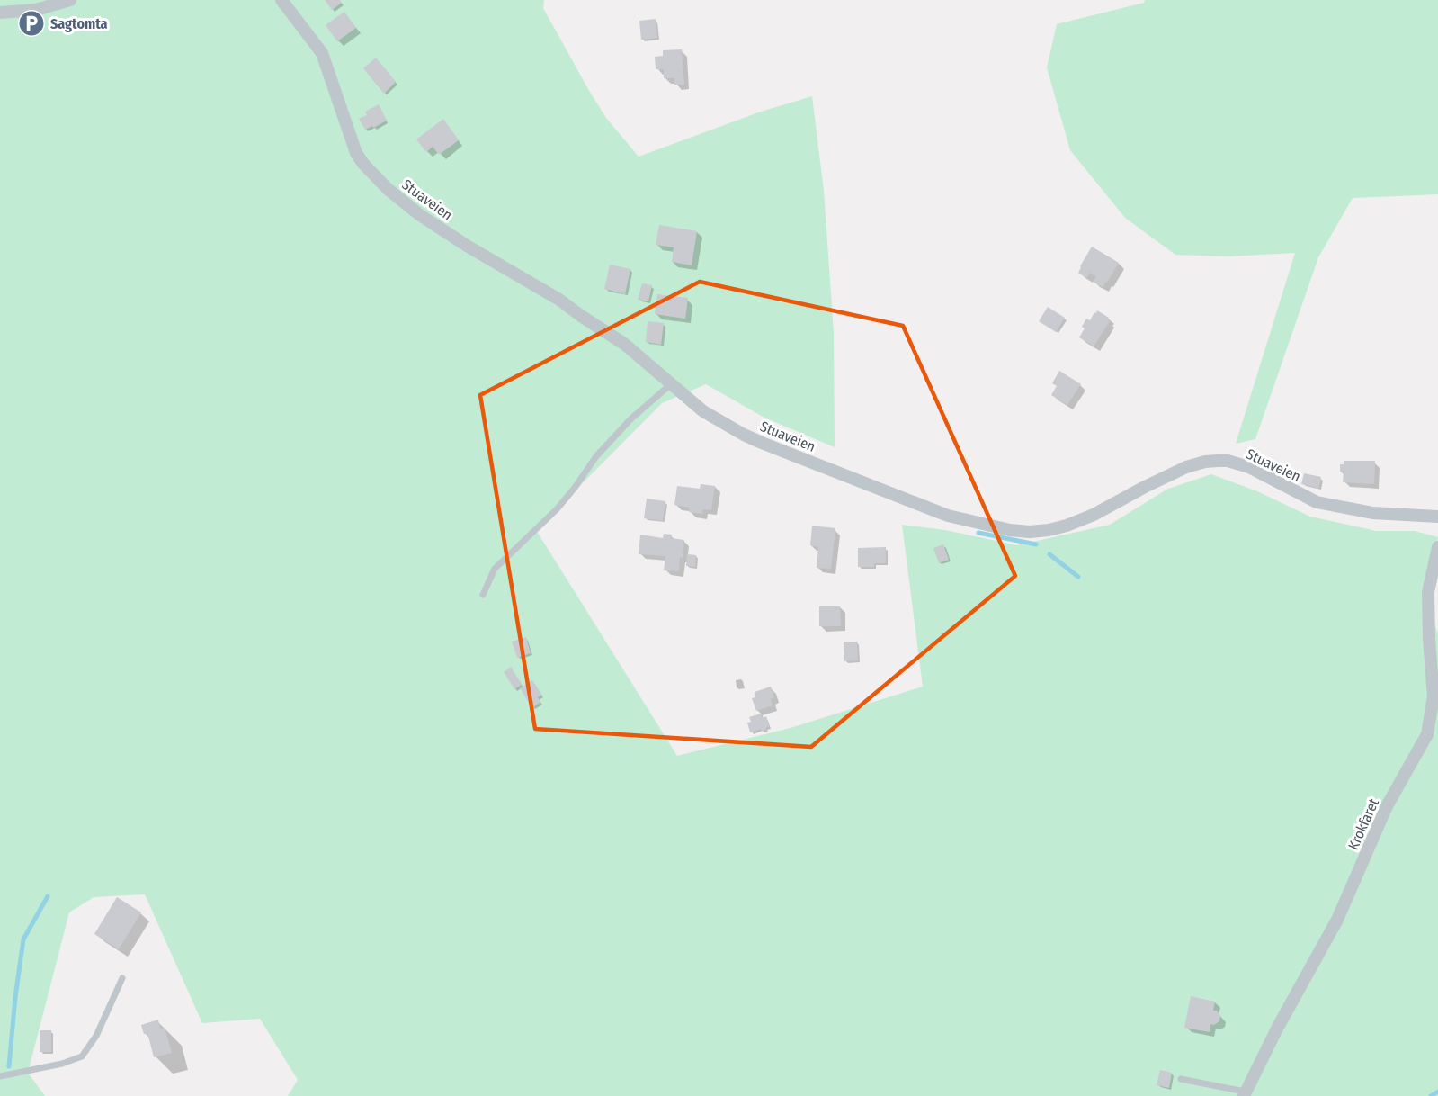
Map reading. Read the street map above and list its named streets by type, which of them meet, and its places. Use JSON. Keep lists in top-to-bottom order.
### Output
{
  "streets": {
    "street": ["Stuaveien", "Krokfaret"]
  },
  "places": {
    "parking": ["Sagtomta"]
  }
}
